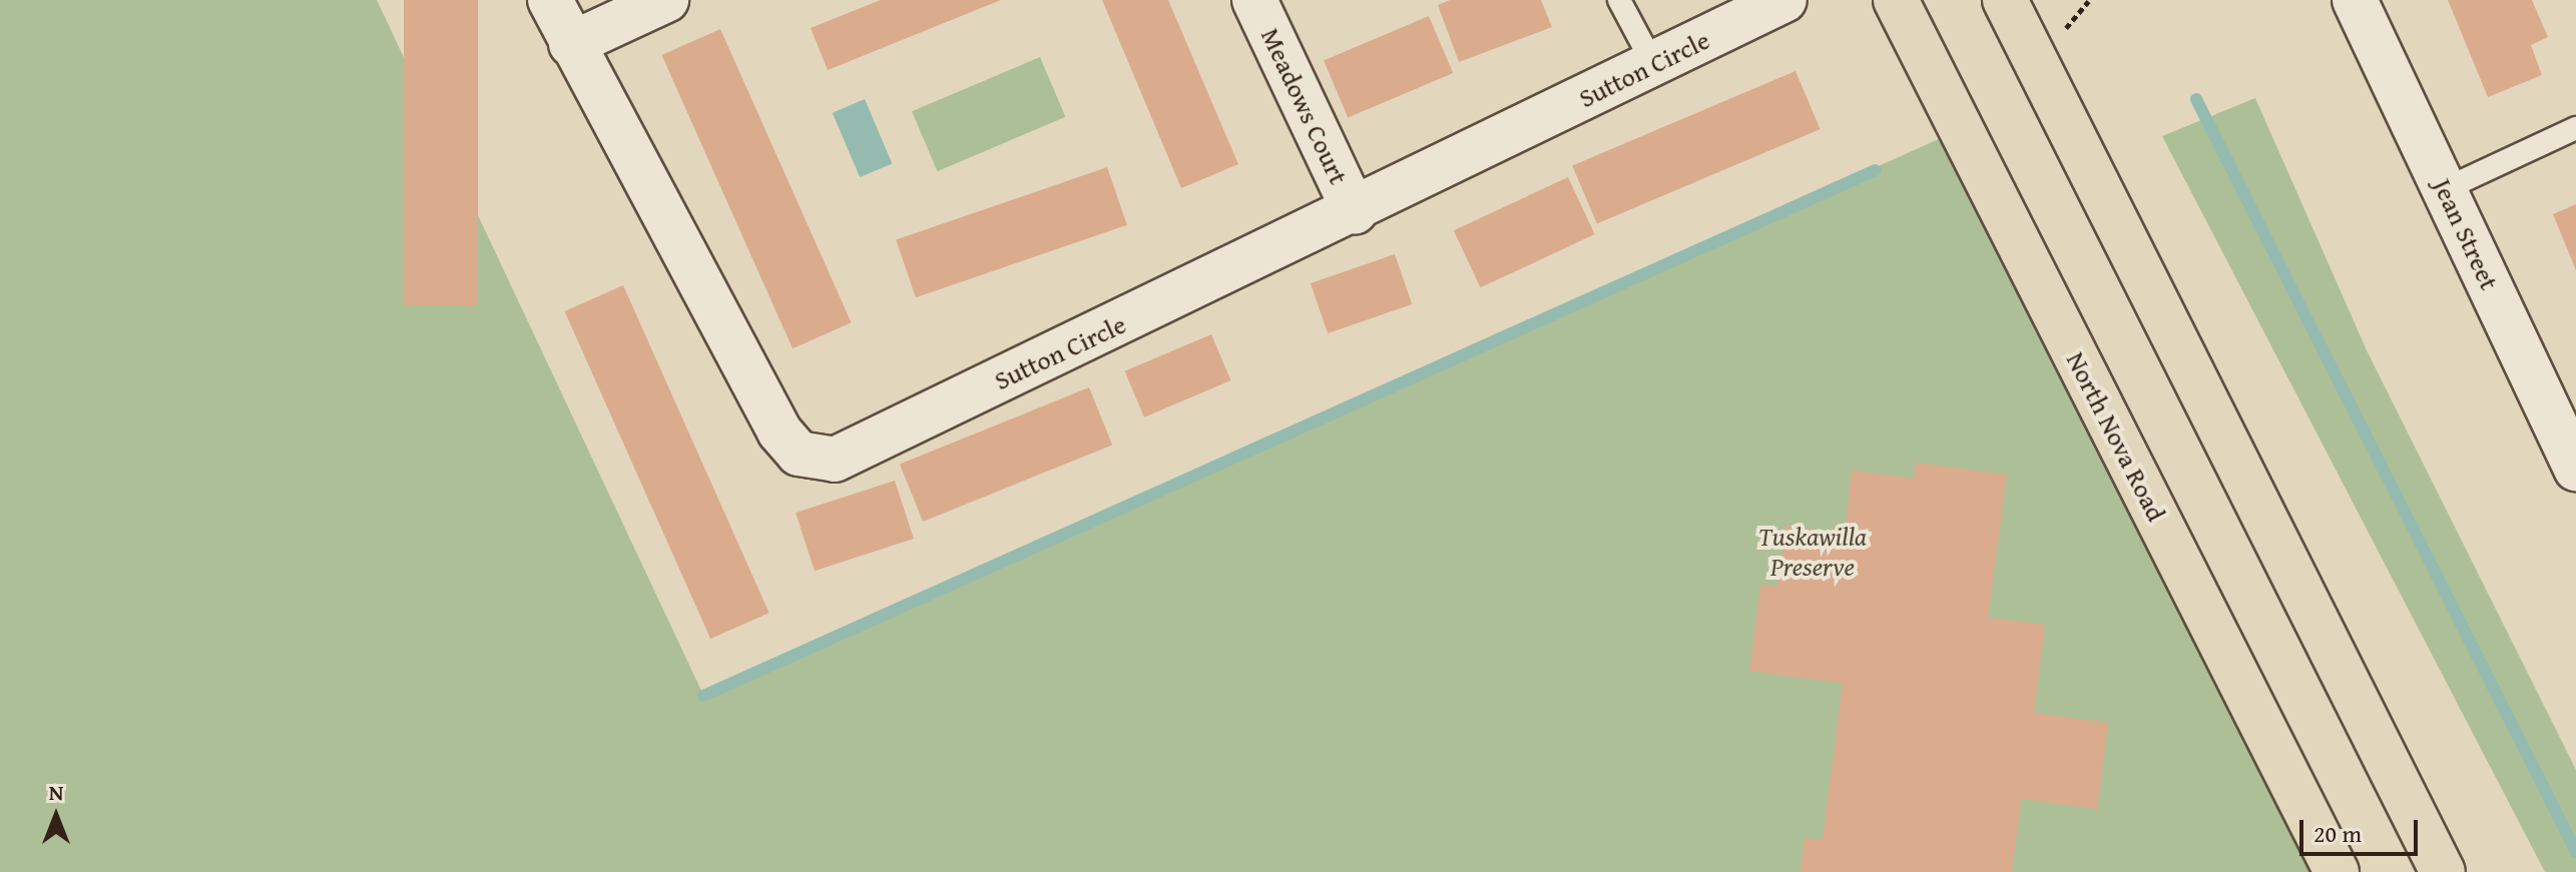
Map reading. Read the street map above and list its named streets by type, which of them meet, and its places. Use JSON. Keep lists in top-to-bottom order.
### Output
{
  "streets": {
    "main road": ["North Nova Road"],
    "street": ["Sutton Circle", "Meadows Court", "Jean Street"]
  },
  "crossings": [
    ["Sutton Circle", "Meadows Court"]
  ],
  "parks": ["Tuskawilla Preserve"],
  "scale_bar": "20 m",
  "north": "top"
}
